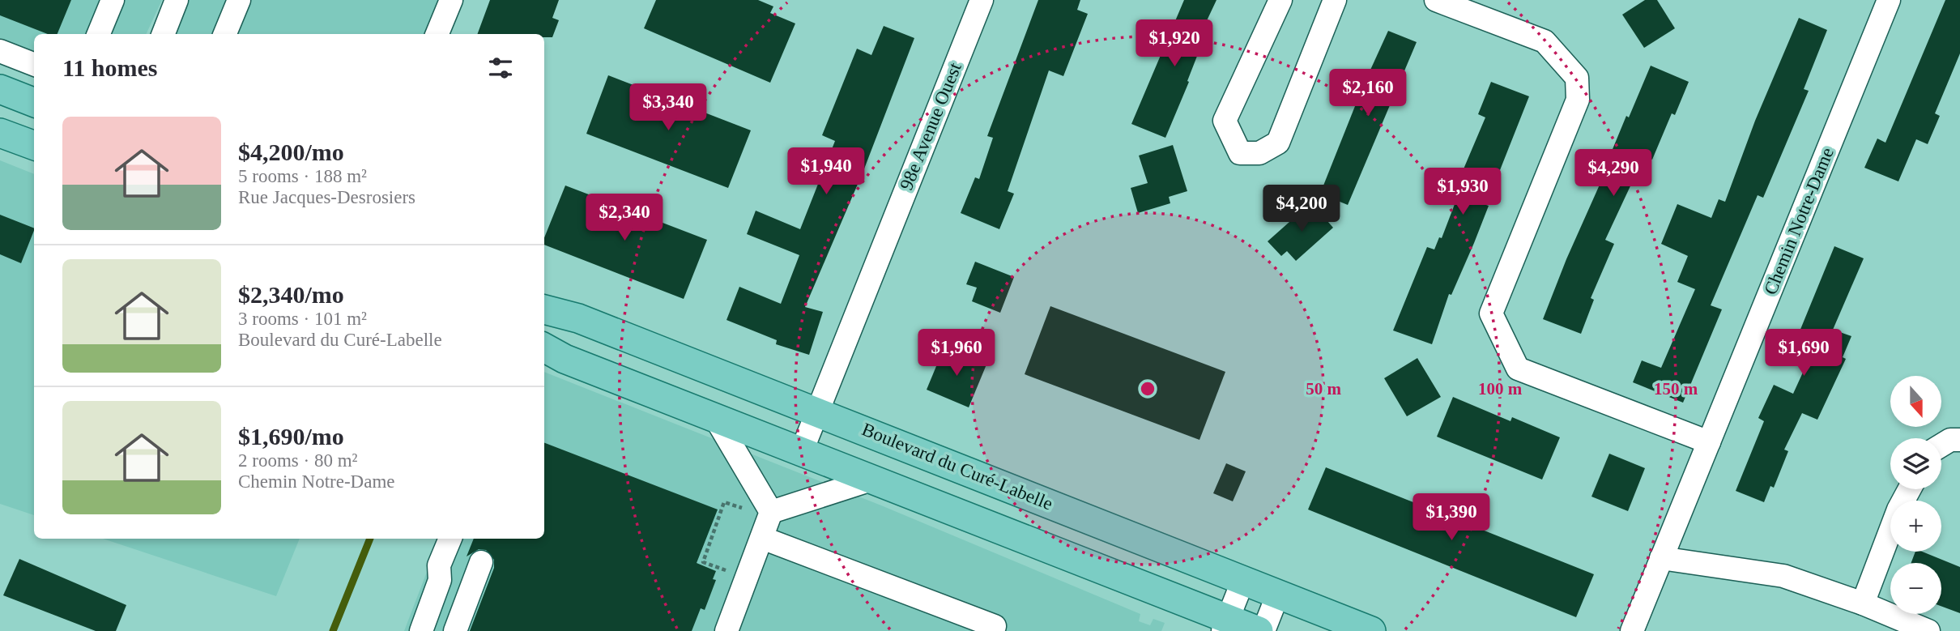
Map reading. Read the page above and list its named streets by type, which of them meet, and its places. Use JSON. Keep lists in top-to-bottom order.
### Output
{
  "streets": {
    "main road": ["Boulevard du Curé-Labelle"],
    "street": ["98e Avenue Ouest", "Chemin Notre-Dame"]
  },
  "crossings": [
    ["98e Avenue Ouest", "Boulevard du Curé-Labelle"]
  ],
  "north": "bottom",
  "page": {
    "price": [
      "$1,920",
      "$2,160",
      "$3,340",
      "$1,940",
      "$4,290",
      "$1,930",
      "$4,200",
      "$2,340",
      "$1,960",
      "$1,690",
      "$1,390"
    ],
    "heading": "11 homes",
    "list": [
      {
        "name": "$4,200/mo",
        "note": "5 rooms · 188 m² · Rue Jacques-Desrosiers"
      },
      {
        "name": "$2,340/mo",
        "note": "3 rooms · 101 m² · Boulevard du Curé-Labelle"
      },
      {
        "name": "$1,690/mo",
        "note": "2 rooms · 80 m² · Chemin Notre-Dame"
      }
    ],
    "map_buttons": ["+", "−"]
  },
  "rings": ["50 m", "100 m", "150 m"]
}
